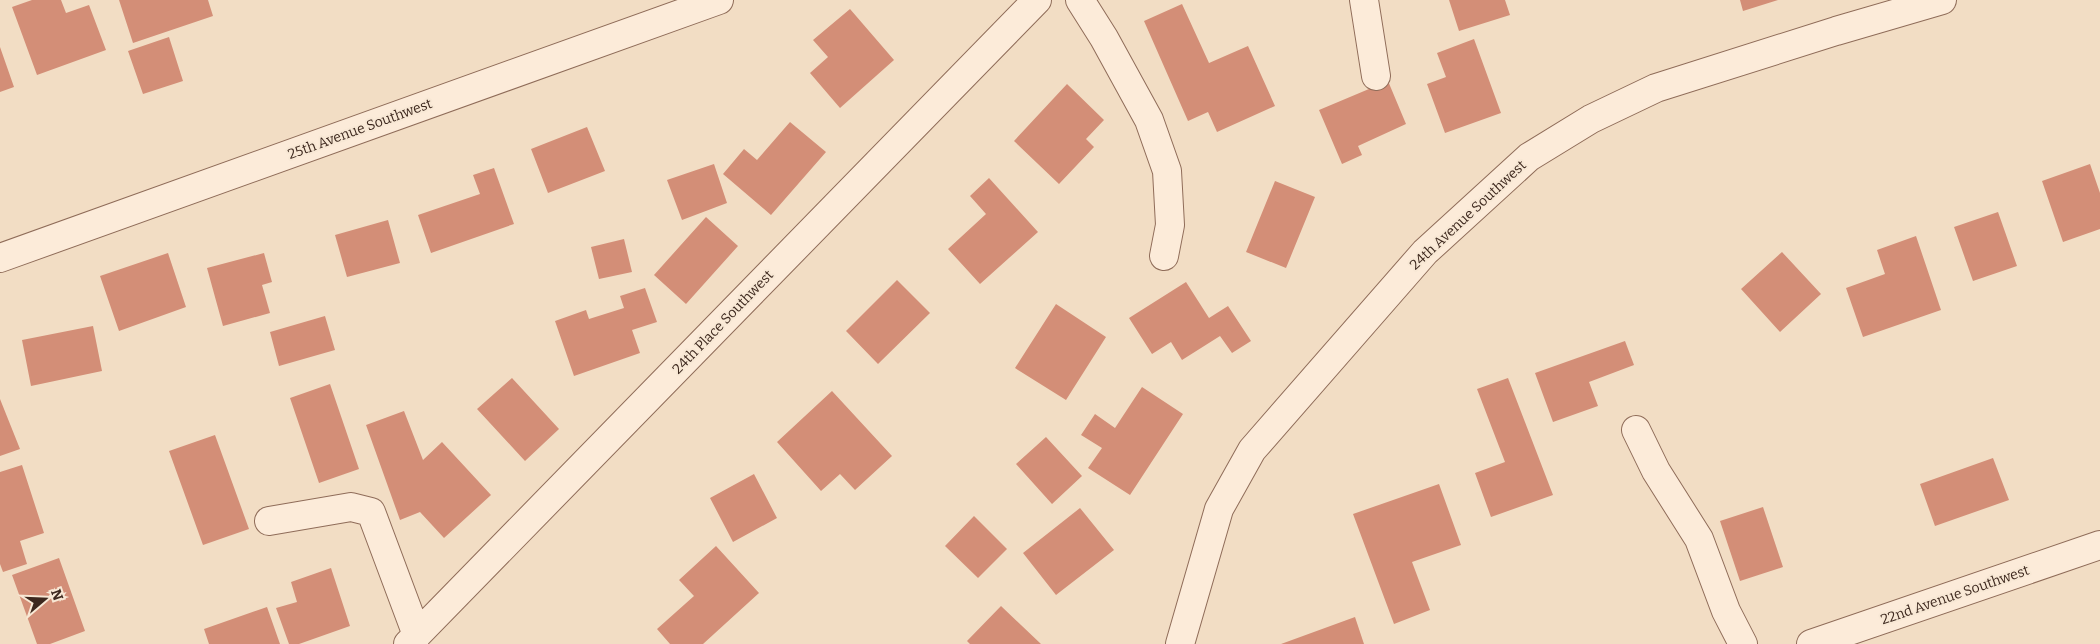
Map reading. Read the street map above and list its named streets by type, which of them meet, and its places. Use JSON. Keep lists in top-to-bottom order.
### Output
{
  "streets": {
    "street": [
      "25th Avenue Southwest",
      "24th Avenue Southwest",
      "24th Place Southwest",
      "22nd Avenue Southwest"
    ]
  },
  "north": "right"
}
